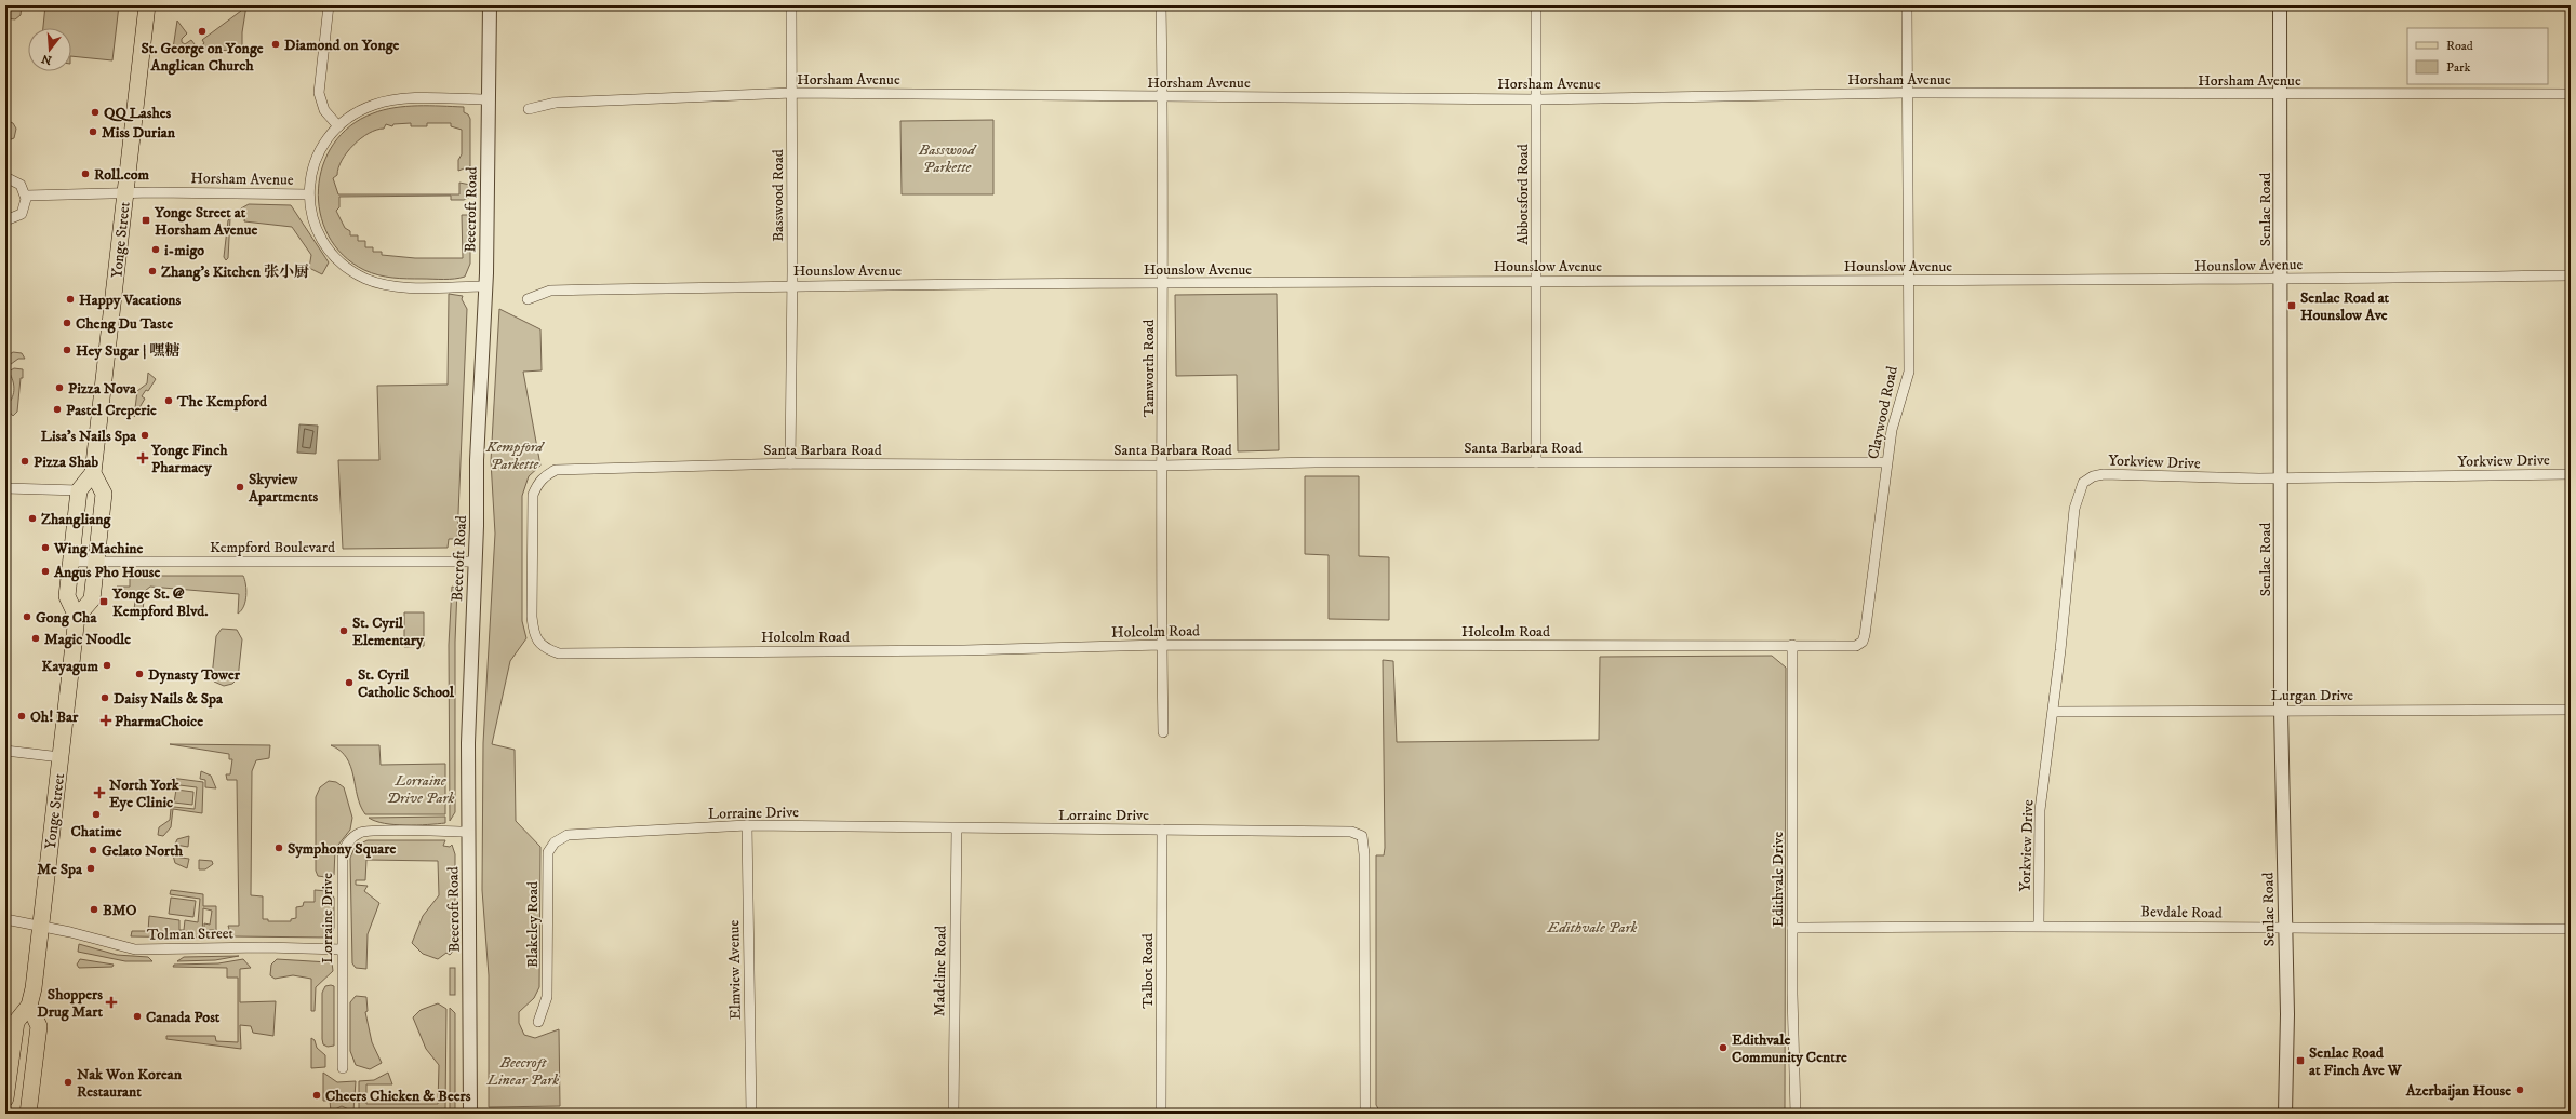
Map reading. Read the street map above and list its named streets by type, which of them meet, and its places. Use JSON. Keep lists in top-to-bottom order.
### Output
{
  "streets": {
    "main road": ["Yonge Street"],
    "street": [
      "Horsham Avenue",
      "Abbotsford Road",
      "Basswood Road",
      "Beecroft Road",
      "Senlac Road",
      "Hounslow Avenue",
      "Tamworth Road",
      "Claywood Road",
      "Santa Barbara Road",
      "Yorkview Drive",
      "Kempford Boulevard",
      "Holcolm Road",
      "Lurgan Drive",
      "Lorraine Drive",
      "Edithvale Drive",
      "Bevdale Road",
      "Blakeley Road",
      "Tolman Street",
      "Elmview Avenue",
      "Madeline Road",
      "Talbot Road"
    ]
  },
  "crossings": [
    ["Horsham Avenue", "Abbotsford Road"],
    ["Horsham Avenue", "Basswood Road"],
    ["Horsham Avenue", "Beecroft Road"],
    ["Horsham Avenue", "Senlac Road"],
    ["Horsham Avenue", "Yonge Street"],
    ["Horsham Avenue", "Tamworth Road"],
    ["Horsham Avenue", "Claywood Road"],
    ["Abbotsford Road", "Hounslow Avenue"],
    ["Abbotsford Road", "Santa Barbara Road"],
    ["Basswood Road", "Hounslow Avenue"],
    ["Basswood Road", "Santa Barbara Road"],
    ["Beecroft Road", "Kempford Boulevard"],
    ["Beecroft Road", "Lorraine Drive"],
    ["Senlac Road", "Hounslow Avenue"],
    ["Senlac Road", "Yorkview Drive"],
    ["Senlac Road", "Lurgan Drive"],
    ["Senlac Road", "Bevdale Road"],
    ["Yonge Street", "Tolman Street"],
    ["Hounslow Avenue", "Tamworth Road"],
    ["Hounslow Avenue", "Claywood Road"],
    ["Tamworth Road", "Santa Barbara Road"],
    ["Tamworth Road", "Holcolm Road"],
    ["Claywood Road", "Santa Barbara Road"],
    ["Claywood Road", "Holcolm Road"],
    ["Santa Barbara Road", "Holcolm Road"],
    ["Yorkview Drive", "Lurgan Drive"],
    ["Yorkview Drive", "Bevdale Road"],
    ["Holcolm Road", "Edithvale Drive"],
    ["Lorraine Drive", "Blakeley Road"],
    ["Lorraine Drive", "Tolman Street"],
    ["Lorraine Drive", "Elmview Avenue"],
    ["Lorraine Drive", "Madeline Road"],
    ["Lorraine Drive", "Talbot Road"],
    ["Edithvale Drive", "Bevdale Road"]
  ],
  "parks": [
    "Basswood Parkette",
    "Kempford Parkette",
    "Lorraine Drive Park",
    "Edithvale Park",
    "Beecroft Linear Park"
  ],
  "places": {
    "other": [
      "St. George on Yonge Anglican Church",
      "Diamond on Yonge",
      "QQ Lashes",
      "Miss Durian",
      "Roll.com",
      "i-migo",
      "Zhang's Kitchen 张小厨",
      "Happy Vacations",
      "Cheng Du Taste",
      "Hey Sugar | 嘿糖",
      "Pizza Nova",
      "The Kempford",
      "Pastel Creperie",
      "Lisa’s Nails Spa",
      "Pizza Shab",
      "Skyview Apartments",
      "Zhangliang",
      "Wing Machine",
      "Angus Pho House",
      "Gong Cha",
      "St. Cyril Elementary",
      "Magic Noodle",
      "Kayagum",
      "Dynasty Tower",
      "St. Cyril Catholic School",
      "Daisy Nails & Spa",
      "Oh! Bar",
      "Chatime",
      "Symphony Square",
      "Gelato North",
      "Me Spa",
      "BMO",
      "Canada Post",
      "Edithvale Community Centre",
      "Nak Won Korean Restaurant",
      "Azerbaijan House",
      "Cheers Chicken & Beers"
    ],
    "transit": [
      "Yonge Street at Horsham Avenue",
      "Senlac Road at Hounslow Ave",
      "Yonge St. @ Kempford Blvd.",
      "Senlac Road at Finch Ave W"
    ],
    "health": [
      "Yonge Finch Pharmacy",
      "PharmaChoice",
      "North York Eye Clinic",
      "Shoppers Drug Mart"
    ]
  },
  "legend": ["Road", "Park"],
  "north": "bottom"
}
